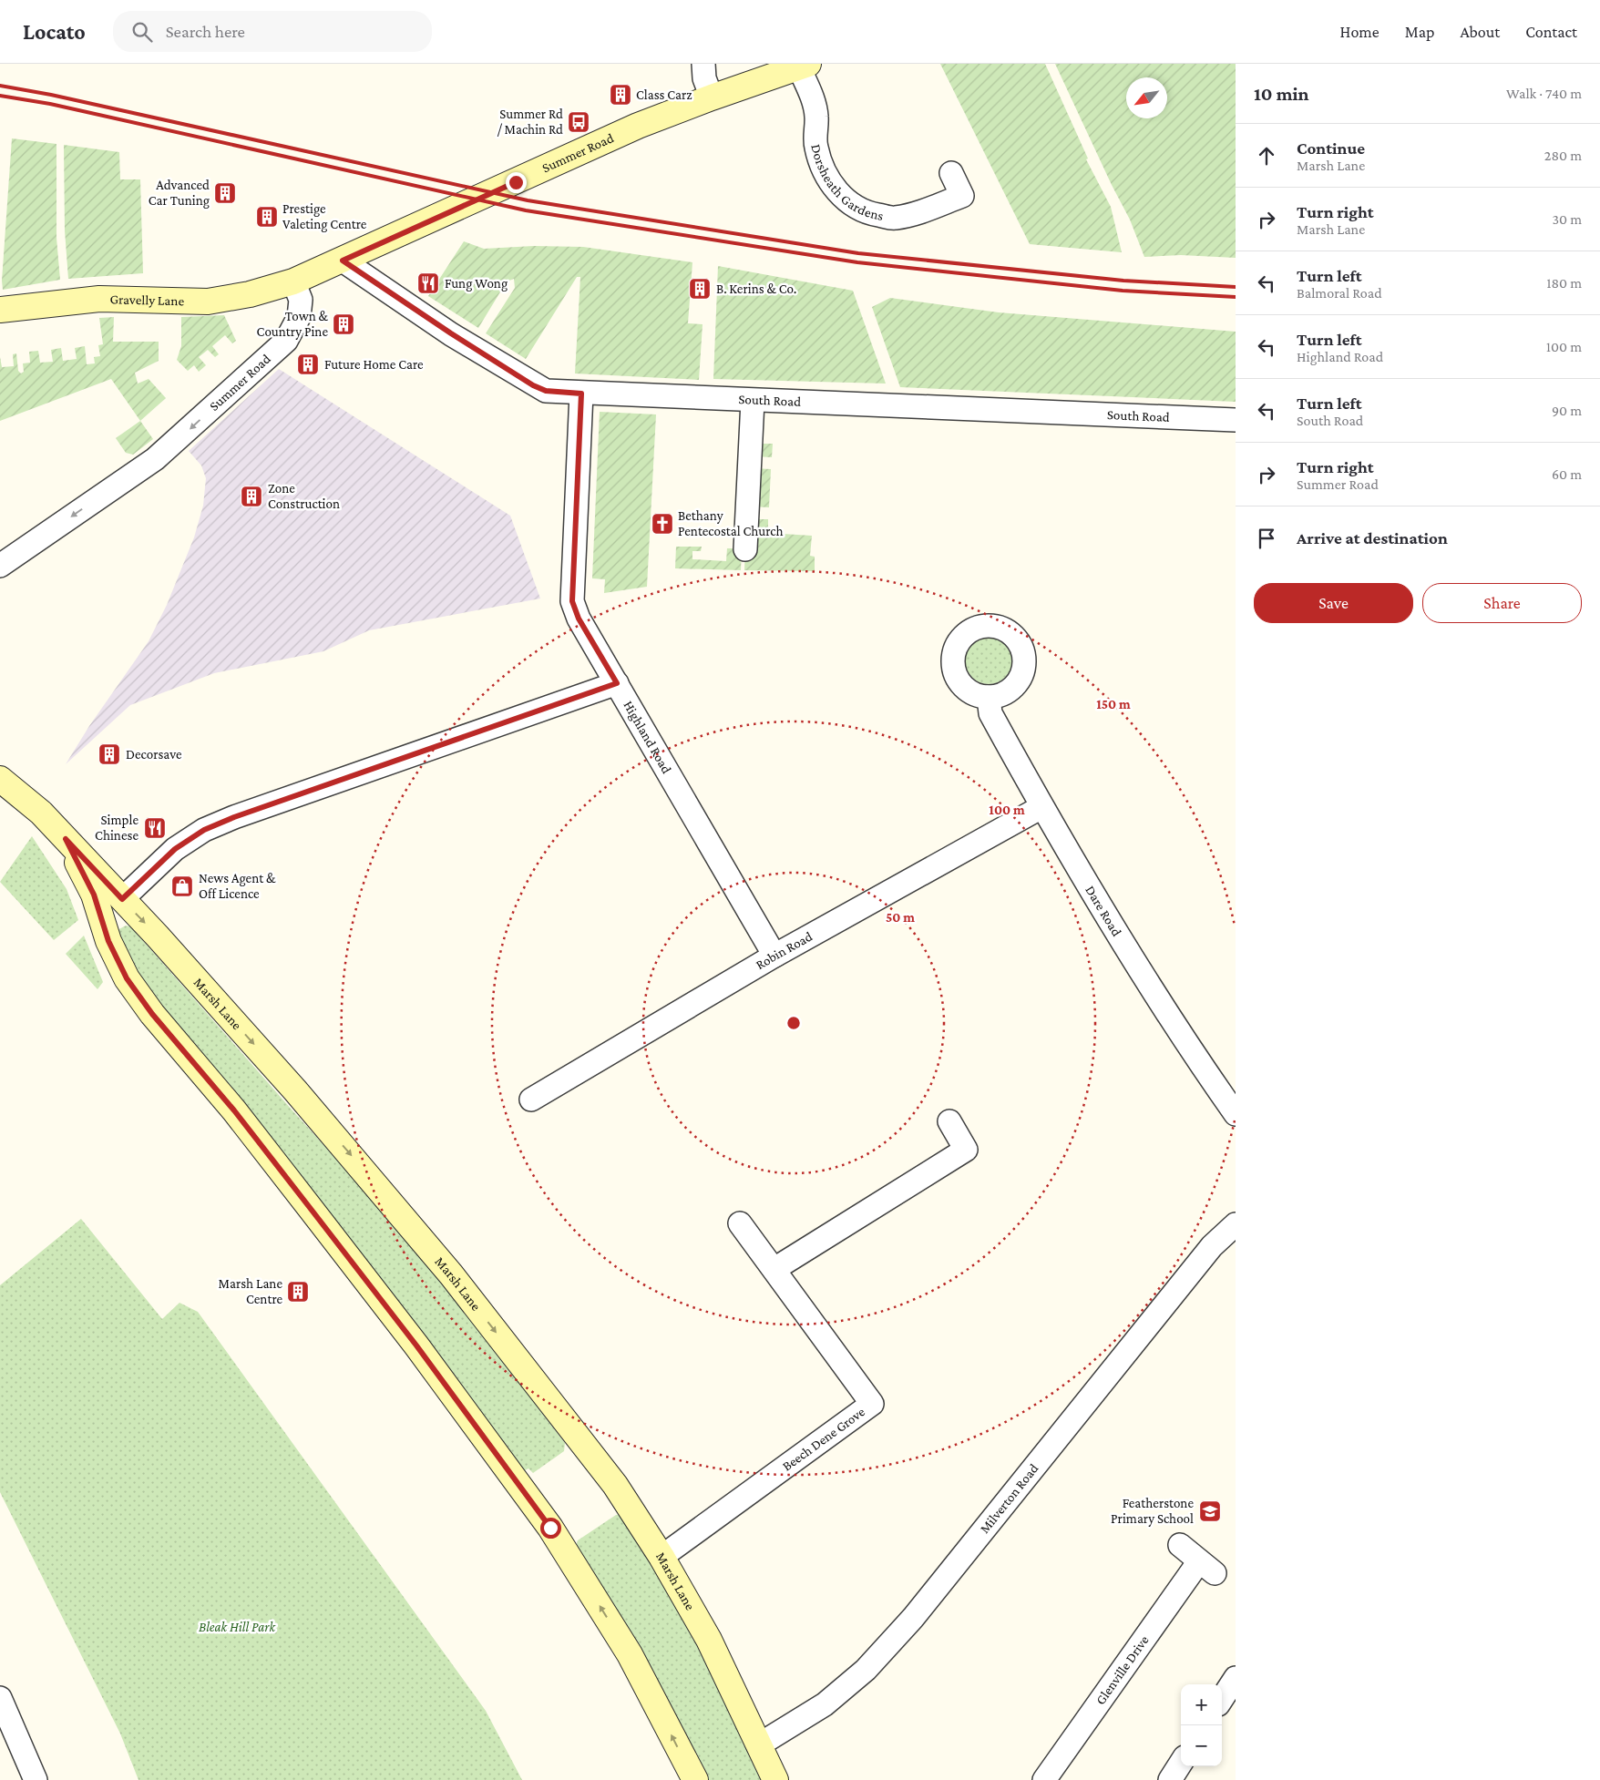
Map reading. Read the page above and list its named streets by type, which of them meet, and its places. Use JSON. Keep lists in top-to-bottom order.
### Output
{
  "streets": {
    "main road": ["Summer Road", "Gravelly Lane", "Marsh Lane"],
    "street": [
      "Dorsheath Gardens",
      "South Road",
      "Highland Road",
      "Dare Road",
      "Robin Road",
      "Beech Dene Grove",
      "Milverton Road",
      "Glenville Drive"
    ]
  },
  "crossings": [
    ["Summer Road", "Dorsheath Gardens"],
    ["Summer Road", "Gravelly Lane"],
    ["Summer Road", "South Road"],
    ["South Road", "Highland Road"],
    ["Highland Road", "Robin Road"],
    ["Dare Road", "Robin Road"],
    ["Marsh Lane", "Beech Dene Grove"],
    ["Marsh Lane", "Milverton Road"]
  ],
  "one_way": ["Summer Road"],
  "parks": ["Bleak Hill Park"],
  "places": {
    "building": [
      "Class Carz",
      "Advanced Car Tuning",
      "Prestige Valeting Centre",
      "B. Kerins & Co.",
      "Town & Country Pine",
      "Future Home Care",
      "Zone Construction",
      "Decorsave",
      "Marsh Lane Centre"
    ],
    "bus stop": ["Summer Rd / Machin Rd"],
    "restaurant": ["Fung Wong", "Simple Chinese"],
    "church": ["Bethany Pentecostal Church"],
    "shop": ["News Agent & Off Licence"],
    "school or university": ["Featherstone Primary School"]
  },
  "north": "bottom left",
  "page": {
    "header": "Locato",
    "search": "Search here",
    "nav": [
      "Home",
      "Map",
      "About",
      "Contact"
    ],
    "heading": ["10 min", "Walk · 740 m"],
    "list": [
      ["Continue", "Marsh Lane", "280 m"],
      ["Turn right", "Marsh Lane", "30 m"],
      ["Turn left", "Balmoral Road", "180 m"],
      ["Turn left", "Highland Road", "100 m"],
      ["Turn left", "South Road", "90 m"],
      ["Turn right", "Summer Road", "60 m"],
      "Arrive at destination"
    ],
    "buttons": ["Save", "Share"],
    "map_buttons": ["+", "−"]
  },
  "rings": ["150 m", "100 m", "50 m"]
}
